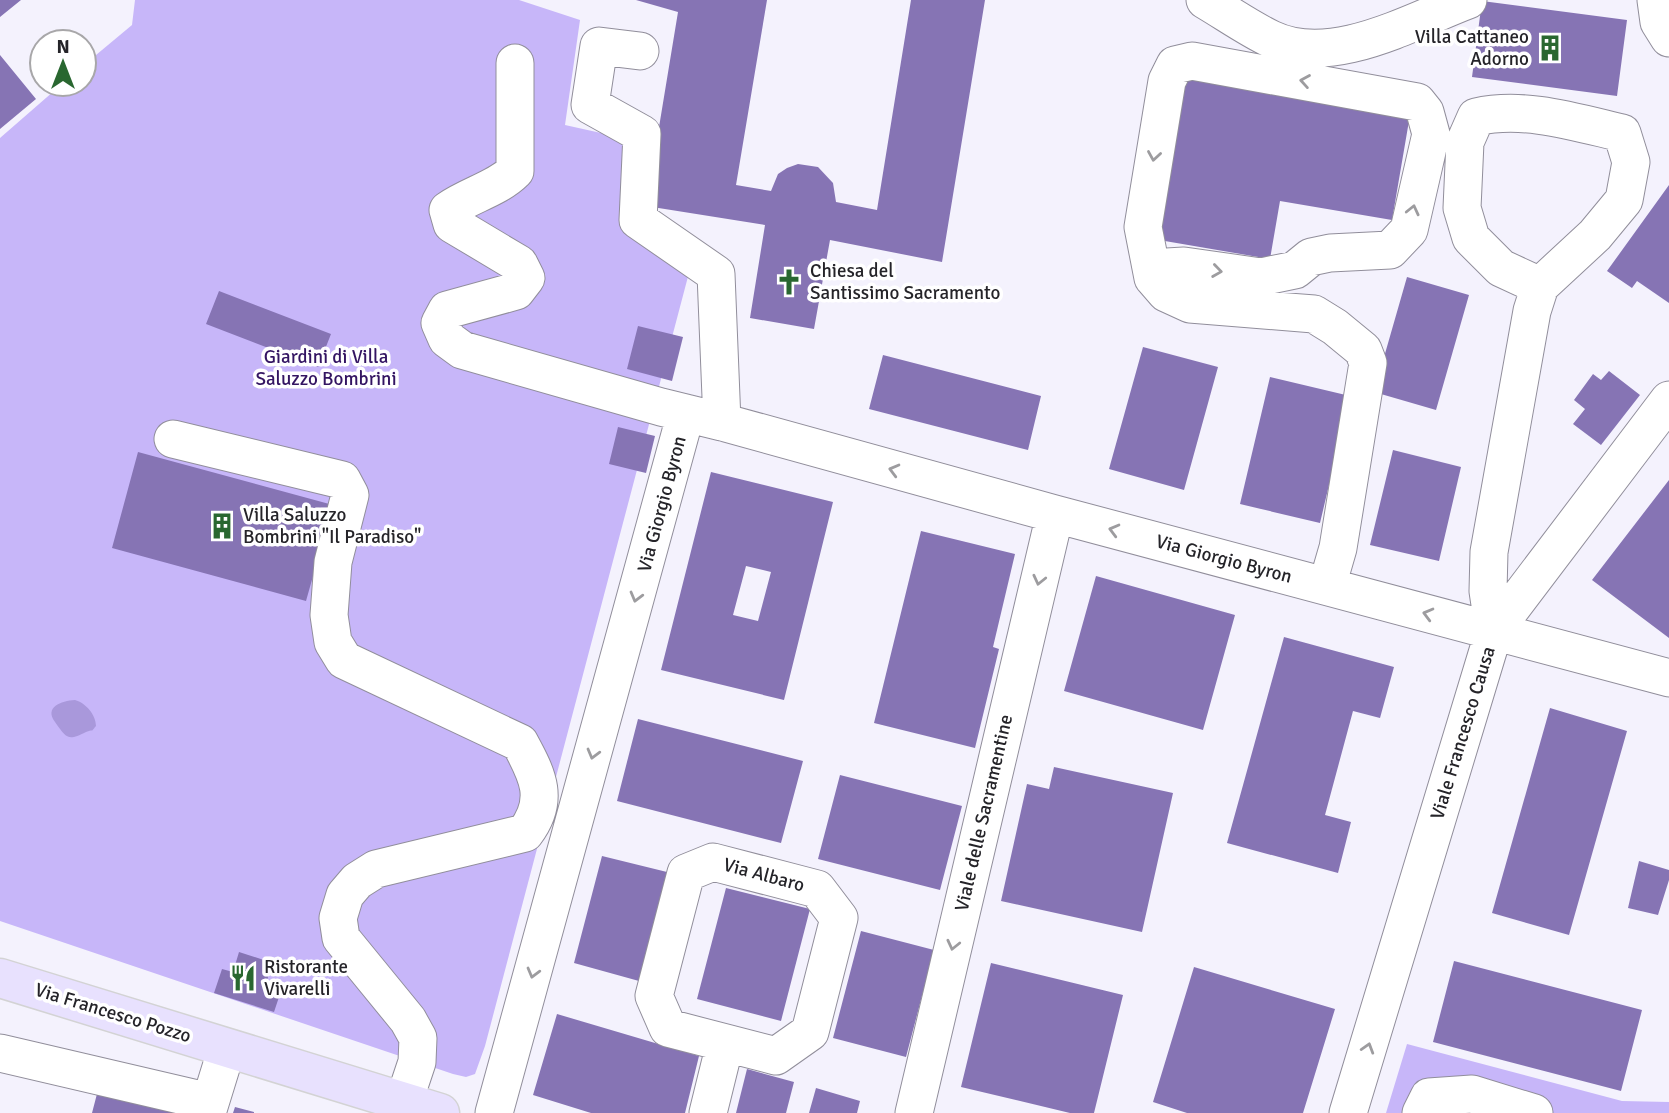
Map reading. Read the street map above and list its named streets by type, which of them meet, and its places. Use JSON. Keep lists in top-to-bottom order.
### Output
{
  "streets": {
    "main road": ["Via Francesco Pozzo"],
    "street": [
      "Via Giorgio Byron",
      "Viale Francesco Causa",
      "Viale delle Sacramentine",
      "Via Albaro"
    ]
  },
  "crossings": [
    ["Via Giorgio Byron", "Viale Francesco Causa"],
    ["Via Giorgio Byron", "Viale delle Sacramentine"]
  ],
  "one_way": ["Viale Francesco Causa", "Viale delle Sacramentine"],
  "parks": ["Giardini di Villa Saluzzo Bombrini"],
  "places": {
    "building": ["Villa Cattaneo Adorno", "Villa Saluzzo Bombrini \"Il Paradiso\""],
    "church": ["Chiesa del Santissimo Sacramento"],
    "restaurant": ["Ristorante Vivarelli"]
  },
  "north": "top"
}
